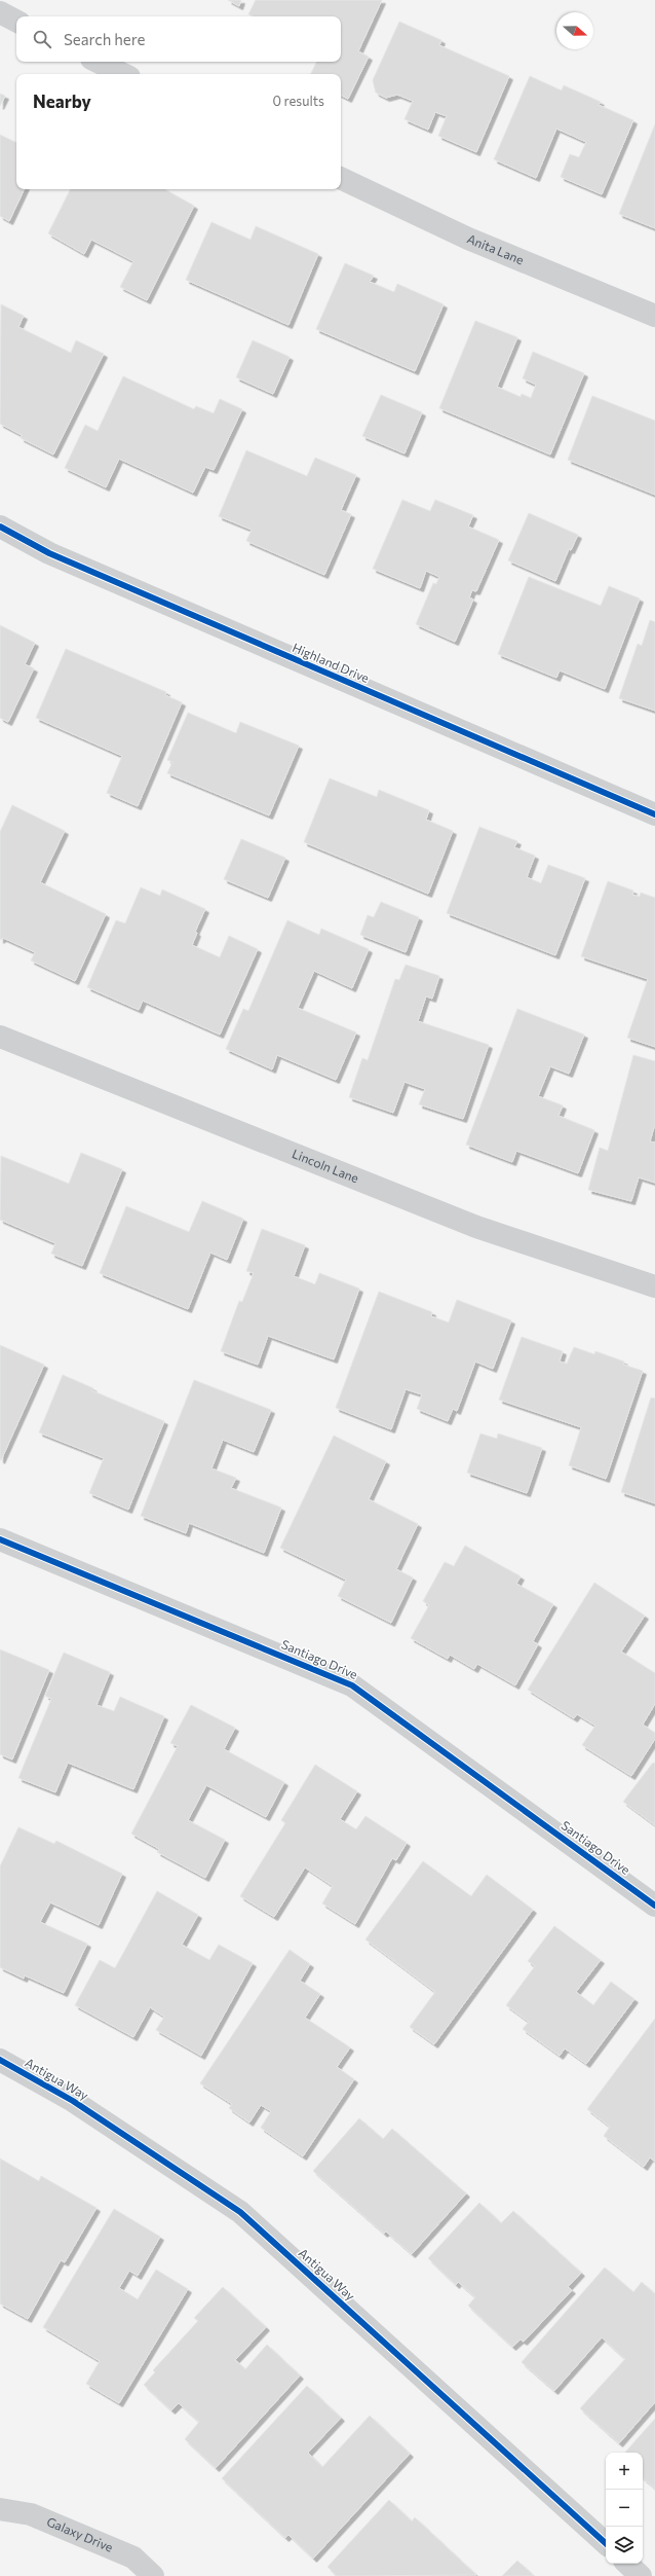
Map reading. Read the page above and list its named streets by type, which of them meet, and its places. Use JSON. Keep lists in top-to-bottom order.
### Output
{
  "streets": {
    "street": [
      "Anita Lane",
      "Highland Drive",
      "Lincoln Lane",
      "Santiago Drive",
      "Antigua Way",
      "Galaxy Drive"
    ]
  },
  "north": "right",
  "page": {
    "search": "Search here",
    "heading": ["Nearby", "0 results"],
    "map_buttons": ["+", "−"]
  }
}
